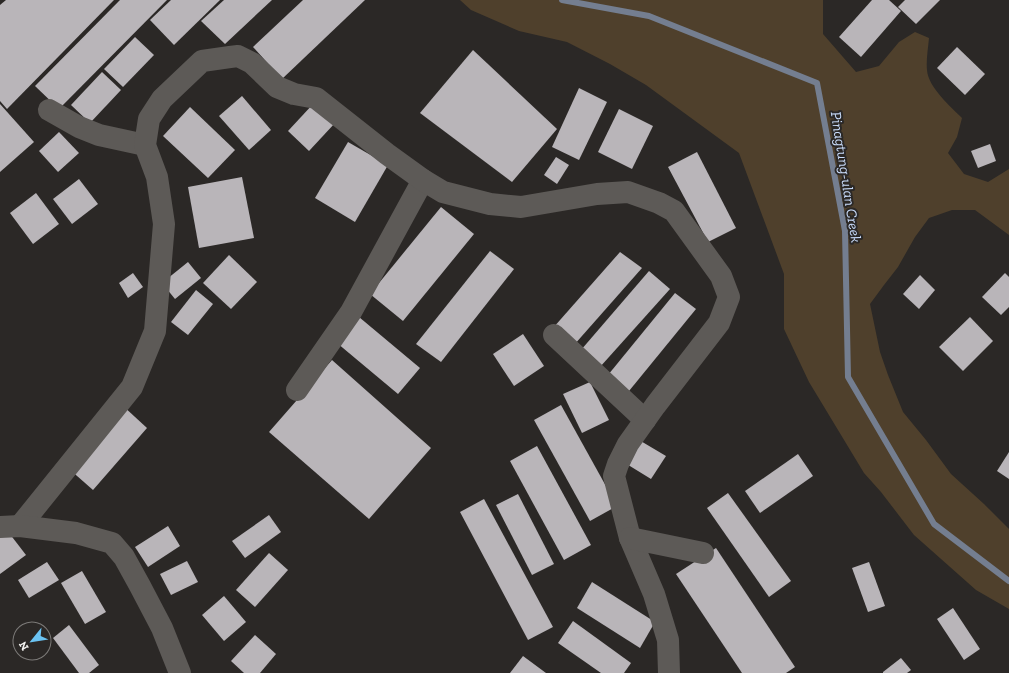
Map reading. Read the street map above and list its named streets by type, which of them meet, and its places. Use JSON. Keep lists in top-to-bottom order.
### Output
{
  "water": ["Pinagtung-ulan Creek"],
  "north": "bottom left"
}
